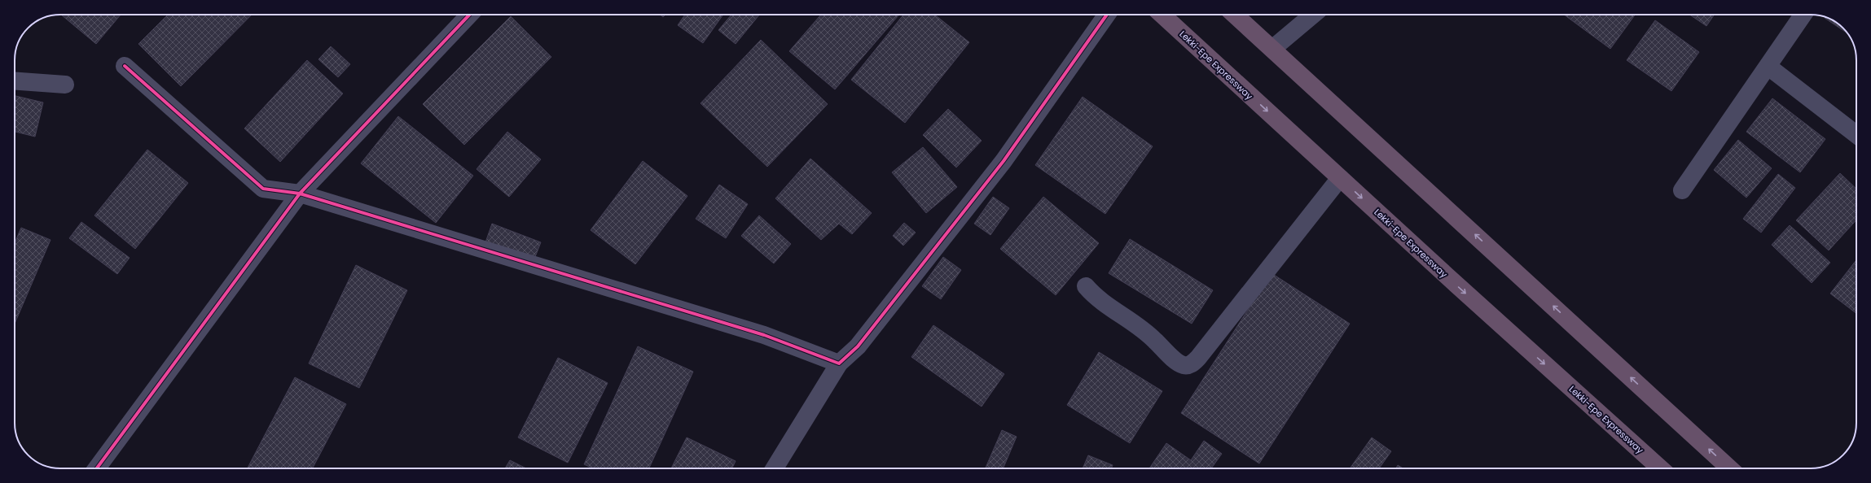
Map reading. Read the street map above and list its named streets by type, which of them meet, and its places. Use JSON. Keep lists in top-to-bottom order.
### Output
{
  "streets": {
    "highway": ["Lekki-Epe Expressway"]
  }
}
